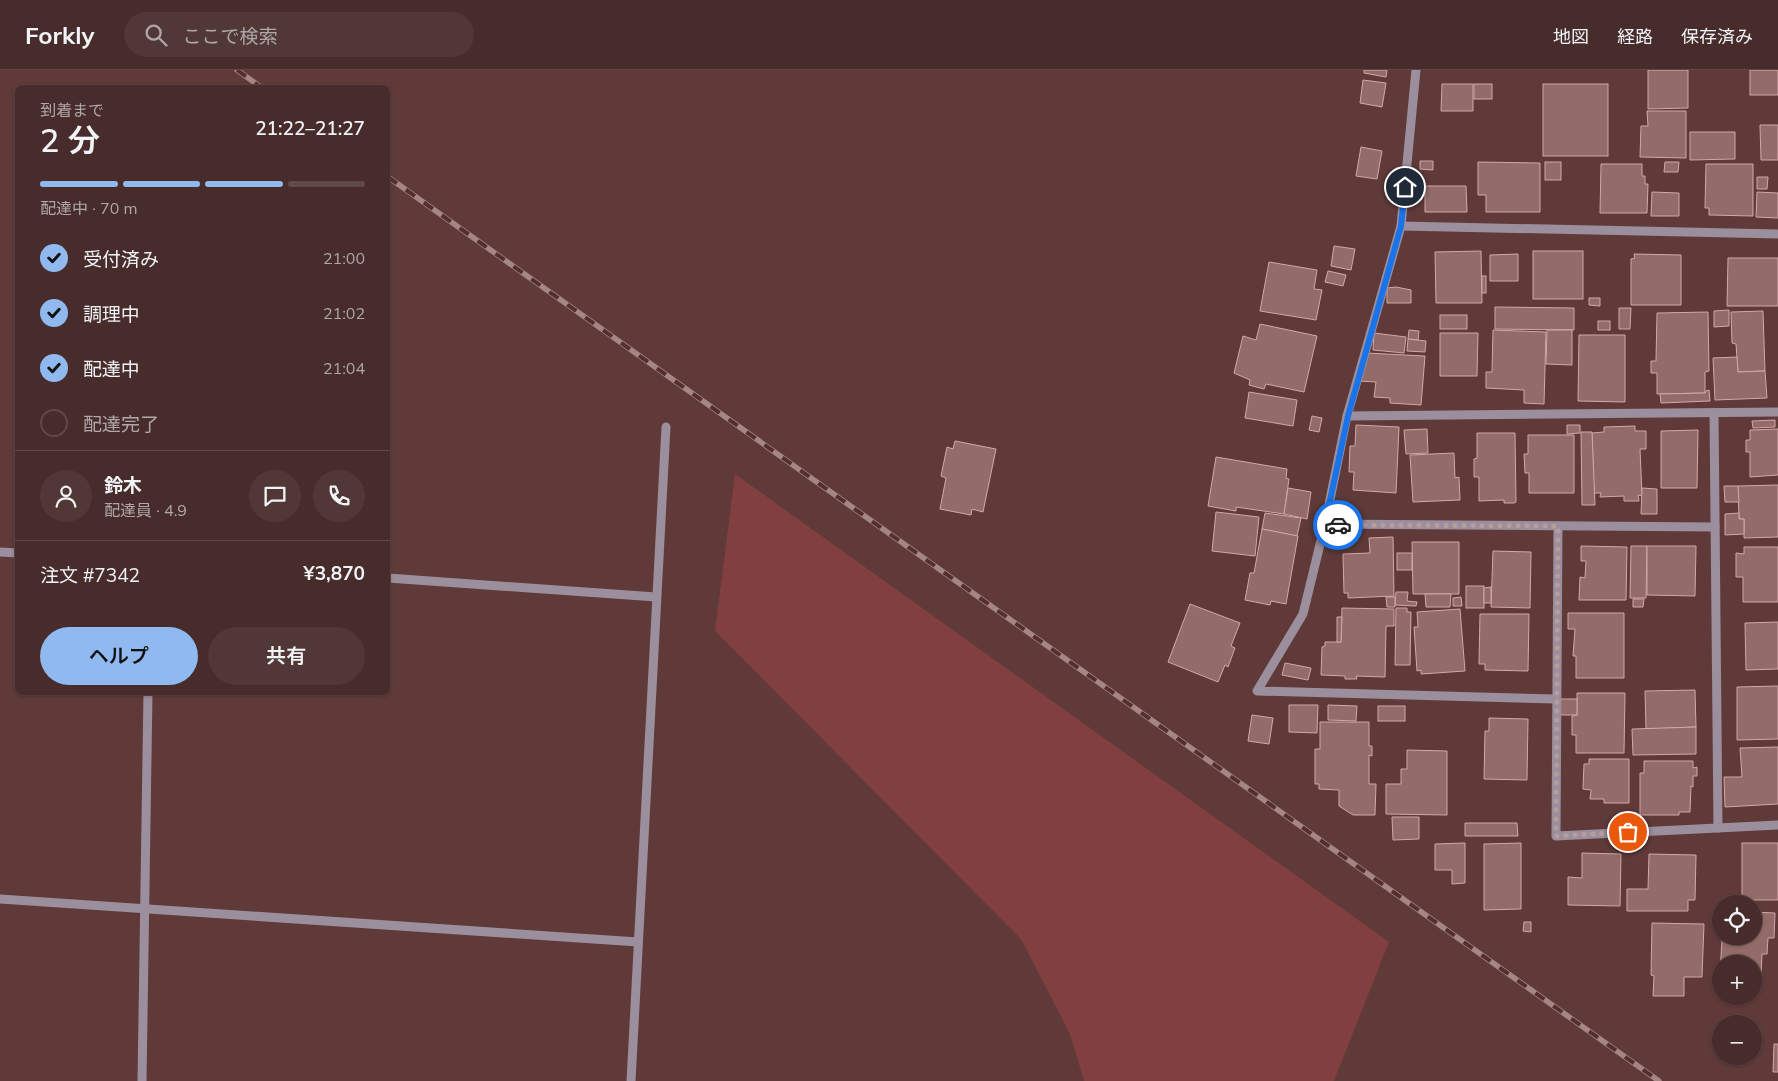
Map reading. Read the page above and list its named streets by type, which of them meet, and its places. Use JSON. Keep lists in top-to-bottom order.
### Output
{
  "page": {
    "header": "Forkly",
    "search": "ここで検索",
    "nav": ["地図", "経路", "保存済み"],
    "heading": ["2 分", "到着まで", "21:22–21:27"],
    "panel": [
      "鈴木",
      "配達員 · 4.9",
      "注文 #7342",
      "¥3,870"
    ],
    "bar": "配達中 · 70 m",
    "list": [
      ["受付済み", "21:00"],
      ["調理中", "21:02"],
      ["配達中", "21:04"],
      "配達完了"
    ],
    "buttons": ["ヘルプ", "共有"],
    "map_buttons": ["+", "−"]
  }
}
